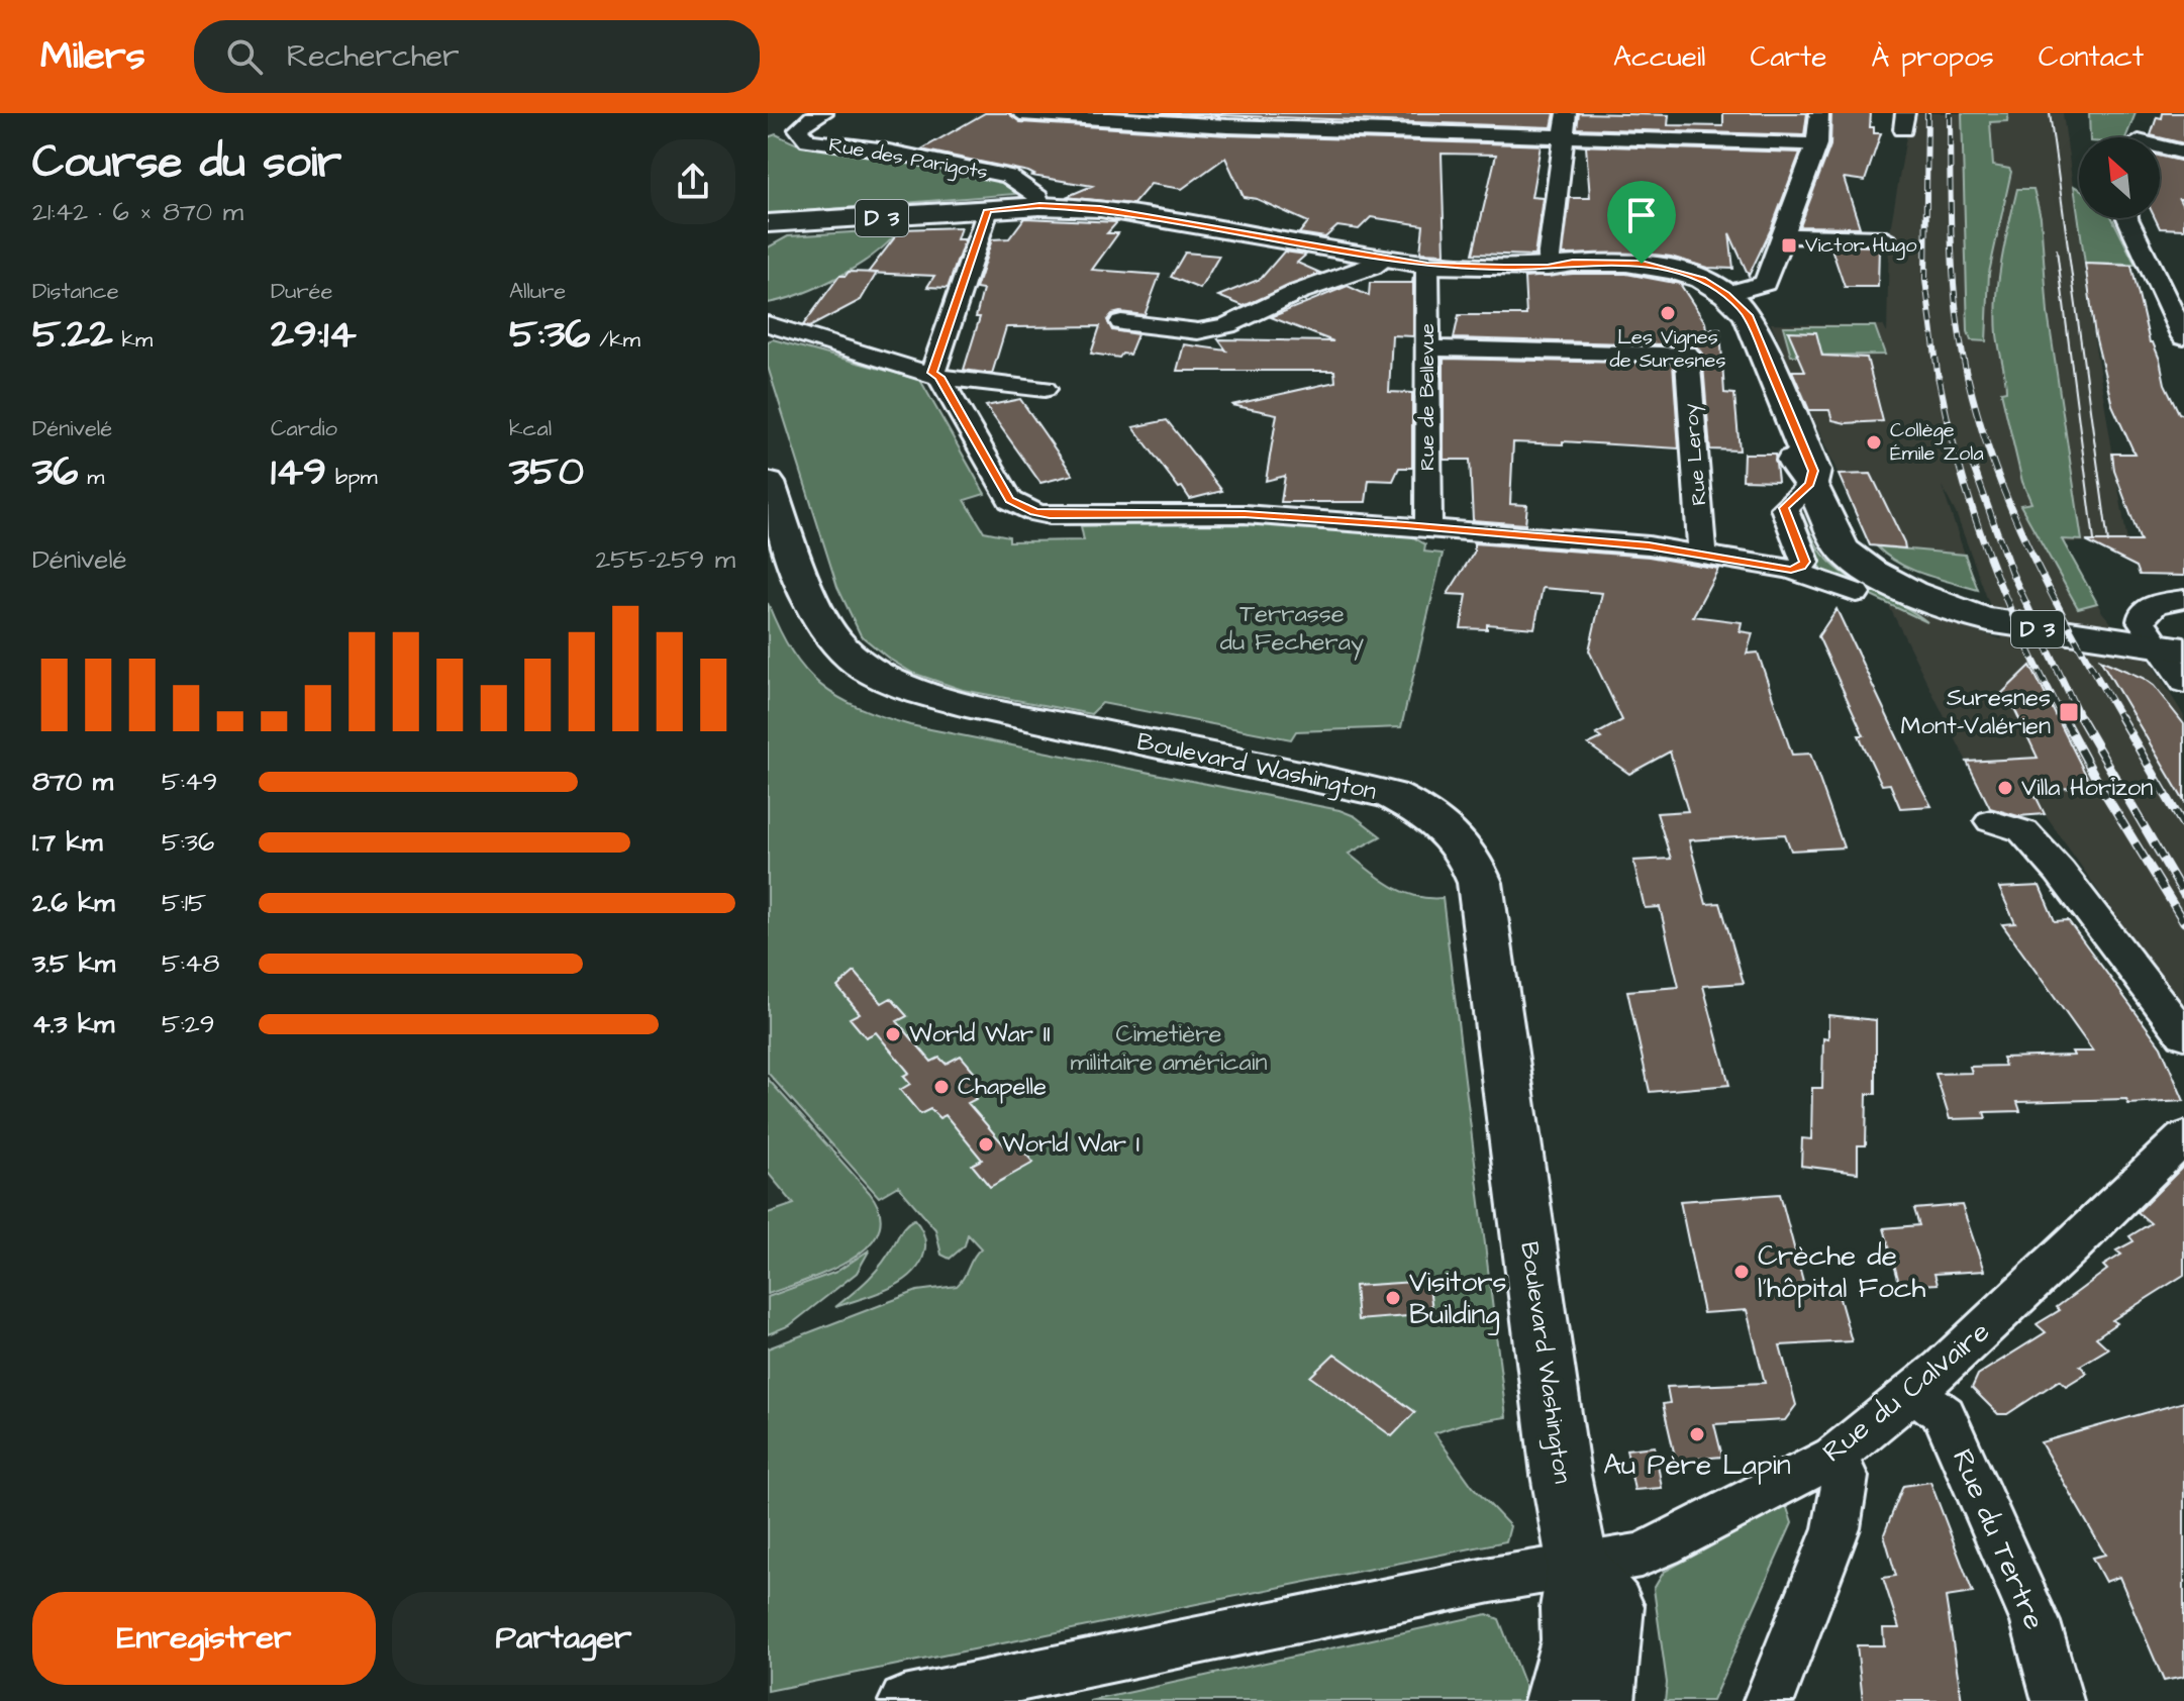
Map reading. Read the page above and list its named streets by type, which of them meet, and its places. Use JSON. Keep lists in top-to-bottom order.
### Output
{
  "streets": {
    "main road": ["D 3", "Boulevard Washington"],
    "street": [
      "Rue des Parigots",
      "Rue de Bellevue",
      "Rue Leroy",
      "Rue du Calvaire",
      "Rue du Tertre"
    ]
  },
  "crossings": [
    ["Rue des Parigots", "D 3"],
    ["D 3", "Rue de Bellevue"],
    ["Rue de Bellevue", "Rue Leroy"],
    ["Boulevard Washington", "Rue du Calvaire"],
    ["Rue du Calvaire", "Rue du Tertre"]
  ],
  "parks": ["Terrasse du Fecheray", "Cimetière militaire américain"],
  "places": {
    "transit": ["Victor Hugo", "Suresnes Mont-Valérien"],
    "other": [
      "Les Vignes de Suresnes",
      "Collège Émile Zola",
      "Villa Horizon",
      "World War II",
      "Chapelle",
      "World War I",
      "Crèche de l'hôpital Foch",
      "Visitors Building",
      "Au Père Lapin"
    ]
  },
  "north": "top left",
  "page": {
    "header": "Milers",
    "search": "Rechercher",
    "nav": [
      "Accueil",
      "Carte",
      "À propos",
      "Contact"
    ],
    "heading": ["Course du soir", "21:42 · 6 × 870 m"],
    "stats": [
      ["Distance", "5.22 km"],
      ["Durée", "29:14"],
      ["Allure", "5:36 /km"],
      ["Dénivelé", "36 m"],
      ["Cardio", "149 bpm"],
      ["kcal", "350"]
    ],
    "chart": ["Dénivelé", "255–259 m"],
    "list": [
      {
        "name": "870 m",
        "note": "5:49"
      },
      {
        "name": "1.7 km",
        "note": "5:36"
      },
      {
        "name": "2.6 km",
        "note": "5:15"
      },
      {
        "name": "3.5 km",
        "note": "5:48"
      },
      {
        "name": "4.3 km",
        "note": "5:29"
      }
    ],
    "buttons": ["Enregistrer", "Partager"]
  }
}
